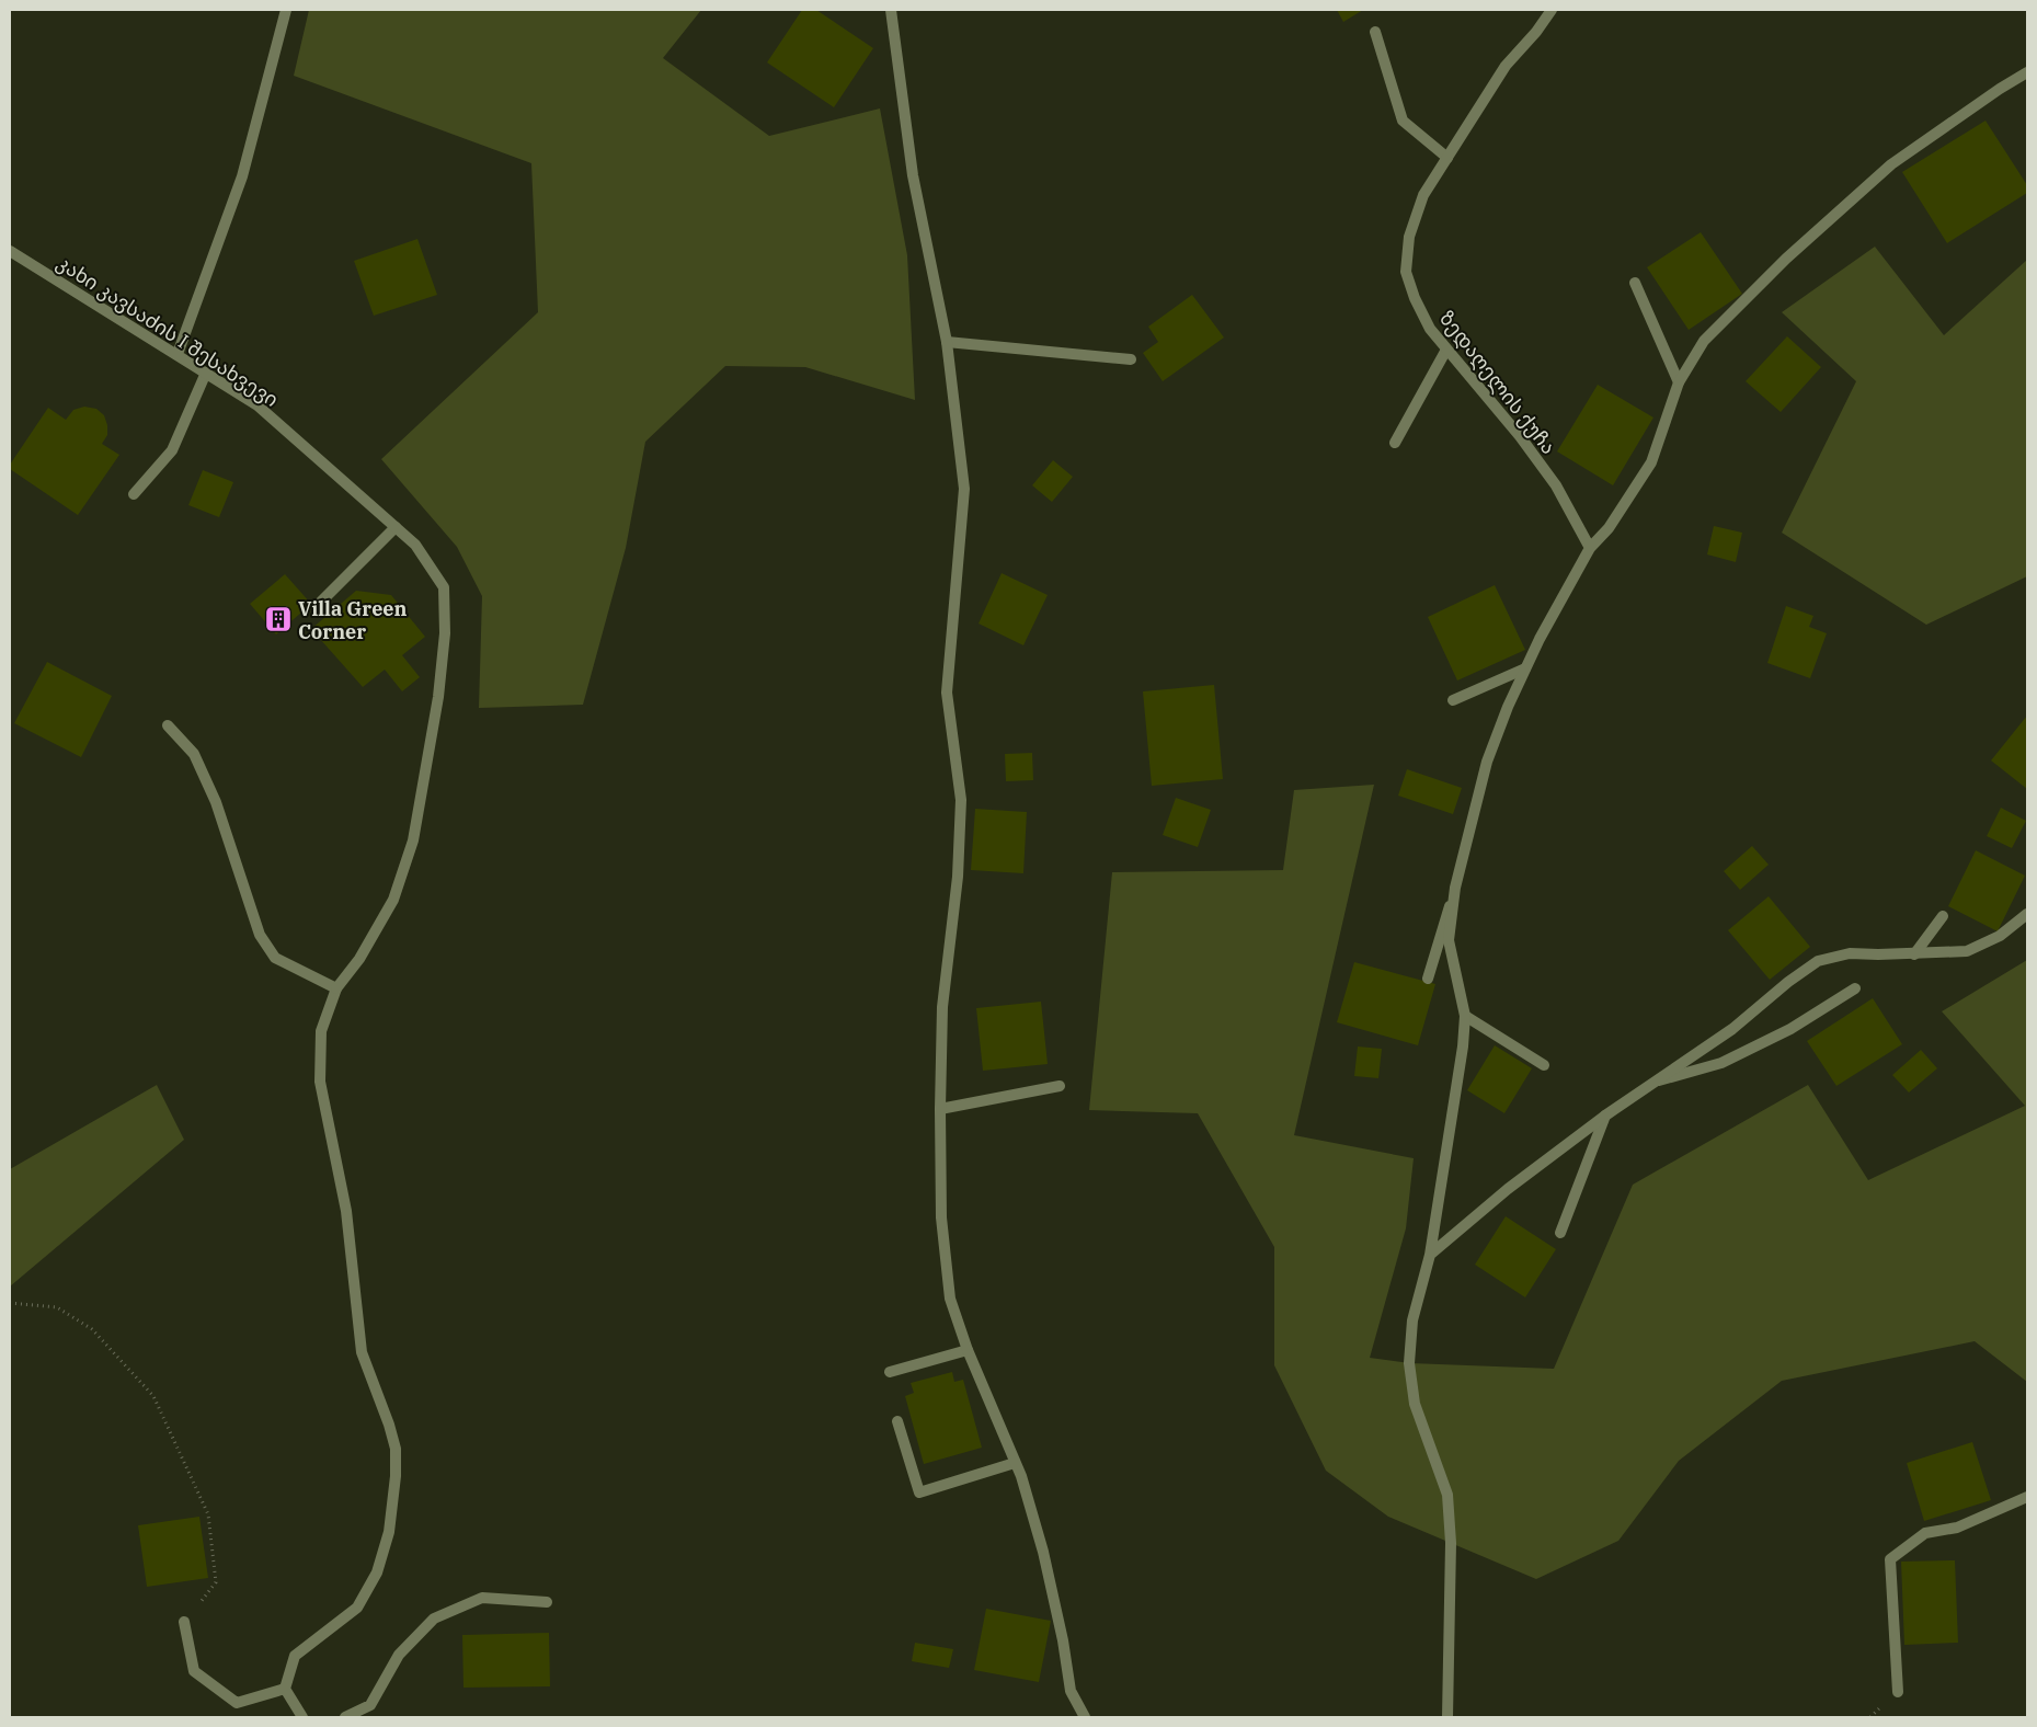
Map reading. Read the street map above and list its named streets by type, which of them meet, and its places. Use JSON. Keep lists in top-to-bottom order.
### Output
{
  "streets": {
    "street": ["კახი კავსაძის I შესახვევი", "ზედაღელის ქუჩა"]
  },
  "places": {
    "building": ["Villa Green Corner"]
  }
}
